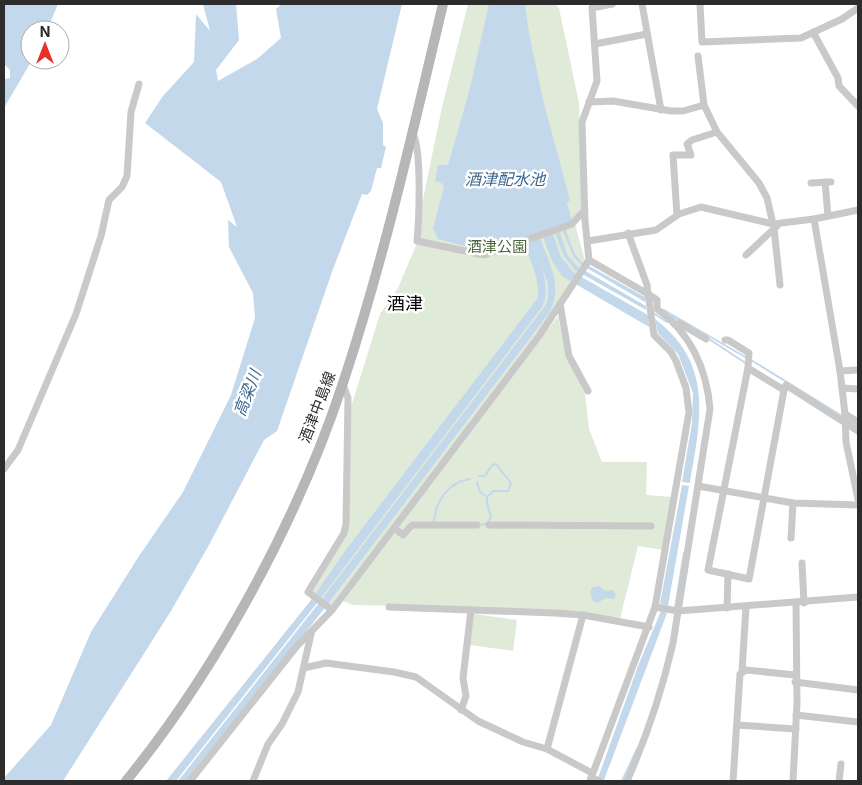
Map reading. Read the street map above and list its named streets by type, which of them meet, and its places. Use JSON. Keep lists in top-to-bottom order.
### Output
{
  "streets": {
    "main road": ["酒津中島線"]
  },
  "districts": ["酒津"],
  "water": ["酒津配水池", "高梁川"],
  "parks": ["酒津公園"],
  "north": "top"
}
